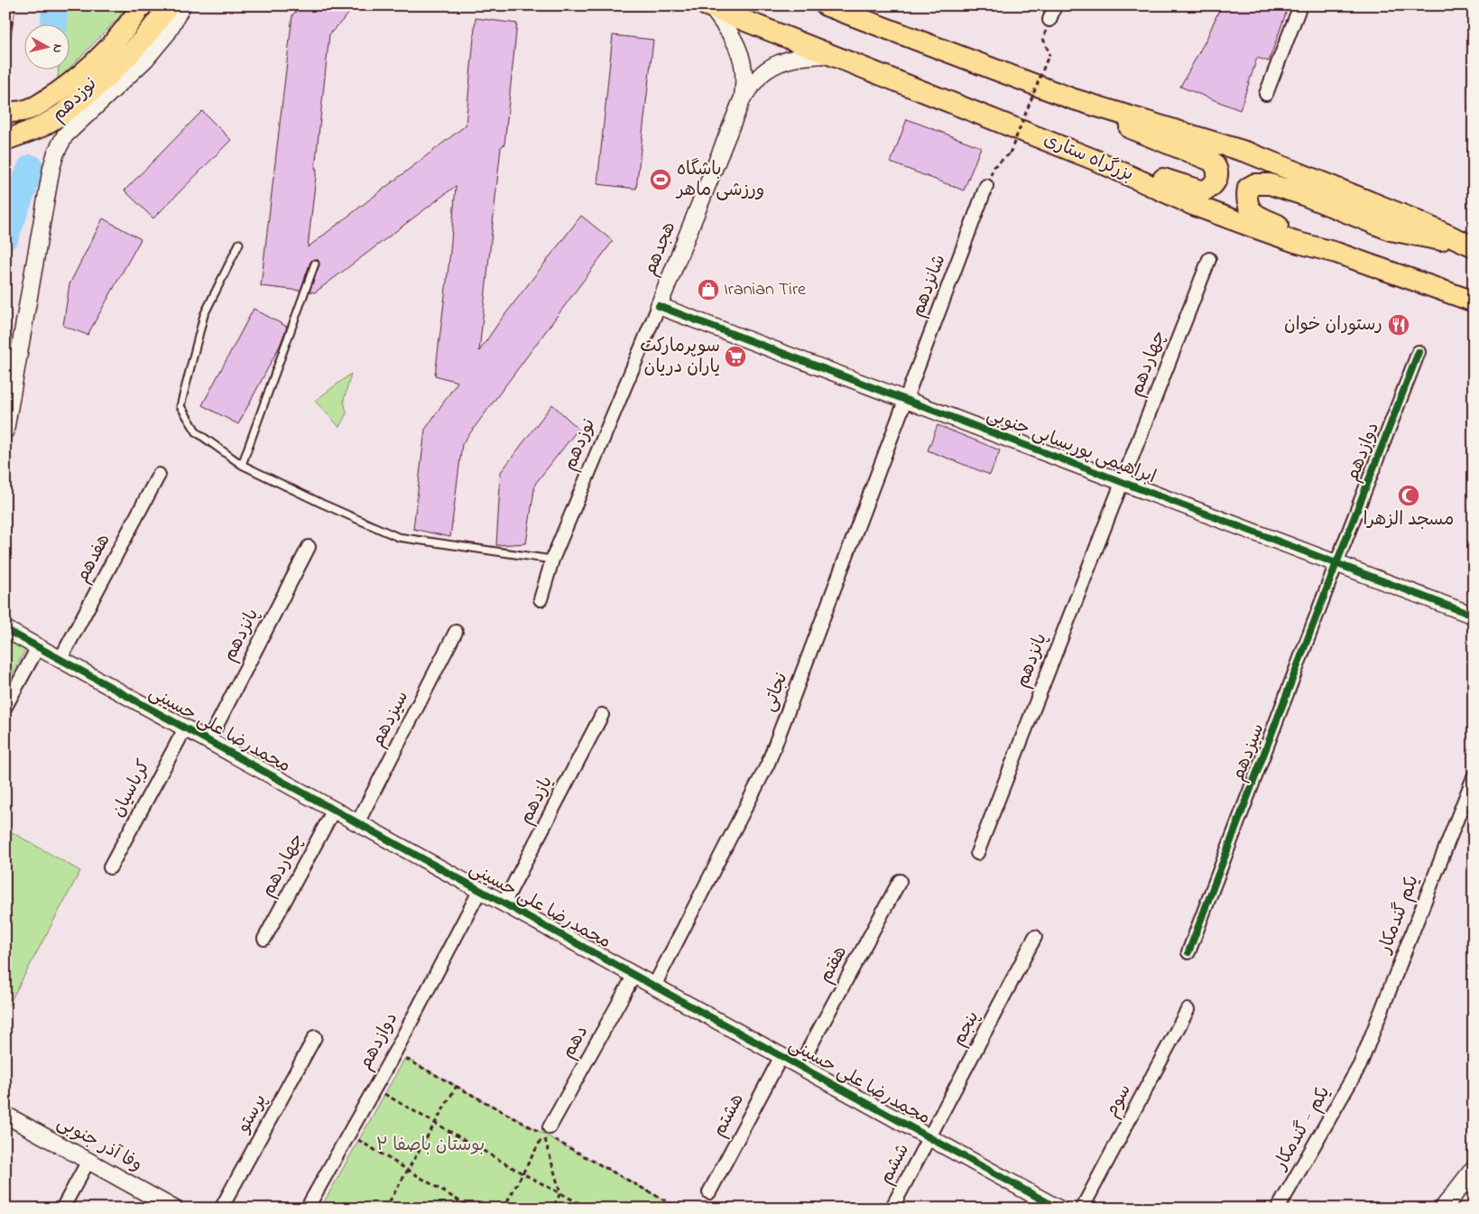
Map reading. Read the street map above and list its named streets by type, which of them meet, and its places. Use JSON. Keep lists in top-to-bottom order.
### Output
{
  "streets": {
    "highway": ["بزرگراه ستاری"],
    "street": [
      "نوزدهم",
      "هجدهم",
      "شانزدهم",
      "چهاردهم",
      "ابراهیمی پوربسابی جنوبی",
      "دوازدهم",
      "هفدهم",
      "پانزدهم",
      "نجاتی",
      "سیزدهم",
      "محمدرضا علی حسینی",
      "کرباسیان",
      "یازدهم",
      "یکم گندمکار",
      "هفتم",
      "پنجم",
      "دهم",
      "سوم",
      "پرستو",
      "هشتم",
      "یکم - گندمکار",
      "وفا آذر جنوبی",
      "ششم"
    ]
  },
  "crossings": [
    ["نوزدهم", "هجدهم"],
    ["نوزدهم", "ابراهیمی پوربسابی جنوبی"],
    ["بزرگراه ستاری", "هجدهم"],
    ["هجدهم", "ابراهیمی پوربسابی جنوبی"],
    ["شانزدهم", "ابراهیمی پوربسابی جنوبی"],
    ["شانزدهم", "نجاتی"],
    ["چهاردهم", "ابراهیمی پوربسابی جنوبی"],
    ["چهاردهم", "پانزدهم"],
    ["چهاردهم", "محمدرضا علی حسینی"],
    ["ابراهیمی پوربسابی جنوبی", "دوازدهم"],
    ["ابراهیمی پوربسابی جنوبی", "پانزدهم"],
    ["ابراهیمی پوربسابی جنوبی", "نجاتی"],
    ["ابراهیمی پوربسابی جنوبی", "سیزدهم"],
    ["دوازدهم", "سیزدهم"],
    ["دوازدهم", "محمدرضا علی حسینی"],
    ["هفدهم", "محمدرضا علی حسینی"],
    ["پانزدهم", "محمدرضا علی حسینی"],
    ["نجاتی", "محمدرضا علی حسینی"],
    ["سیزدهم", "محمدرضا علی حسینی"],
    ["محمدرضا علی حسینی", "کرباسیان"],
    ["محمدرضا علی حسینی", "یازدهم"],
    ["محمدرضا علی حسینی", "هفتم"],
    ["محمدرضا علی حسینی", "پنجم"],
    ["محمدرضا علی حسینی", "دهم"],
    ["محمدرضا علی حسینی", "هشتم"],
    ["محمدرضا علی حسینی", "ششم"],
    ["یکم گندمکار", "یکم - گندمکار"],
    ["پنجم", "ششم"]
  ],
  "parks": ["بوستان باصفا ۲"],
  "places": {
    "sports": ["باشگاه ورزشی ماهر"],
    "shop": ["Iranian Tire"],
    "restaurant": ["رستوران خوان"],
    "supermarket": ["سوپرمارکت یاران دریان"],
    "mosque": ["مسجد الزهرا"]
  },
  "north": "right"
}
